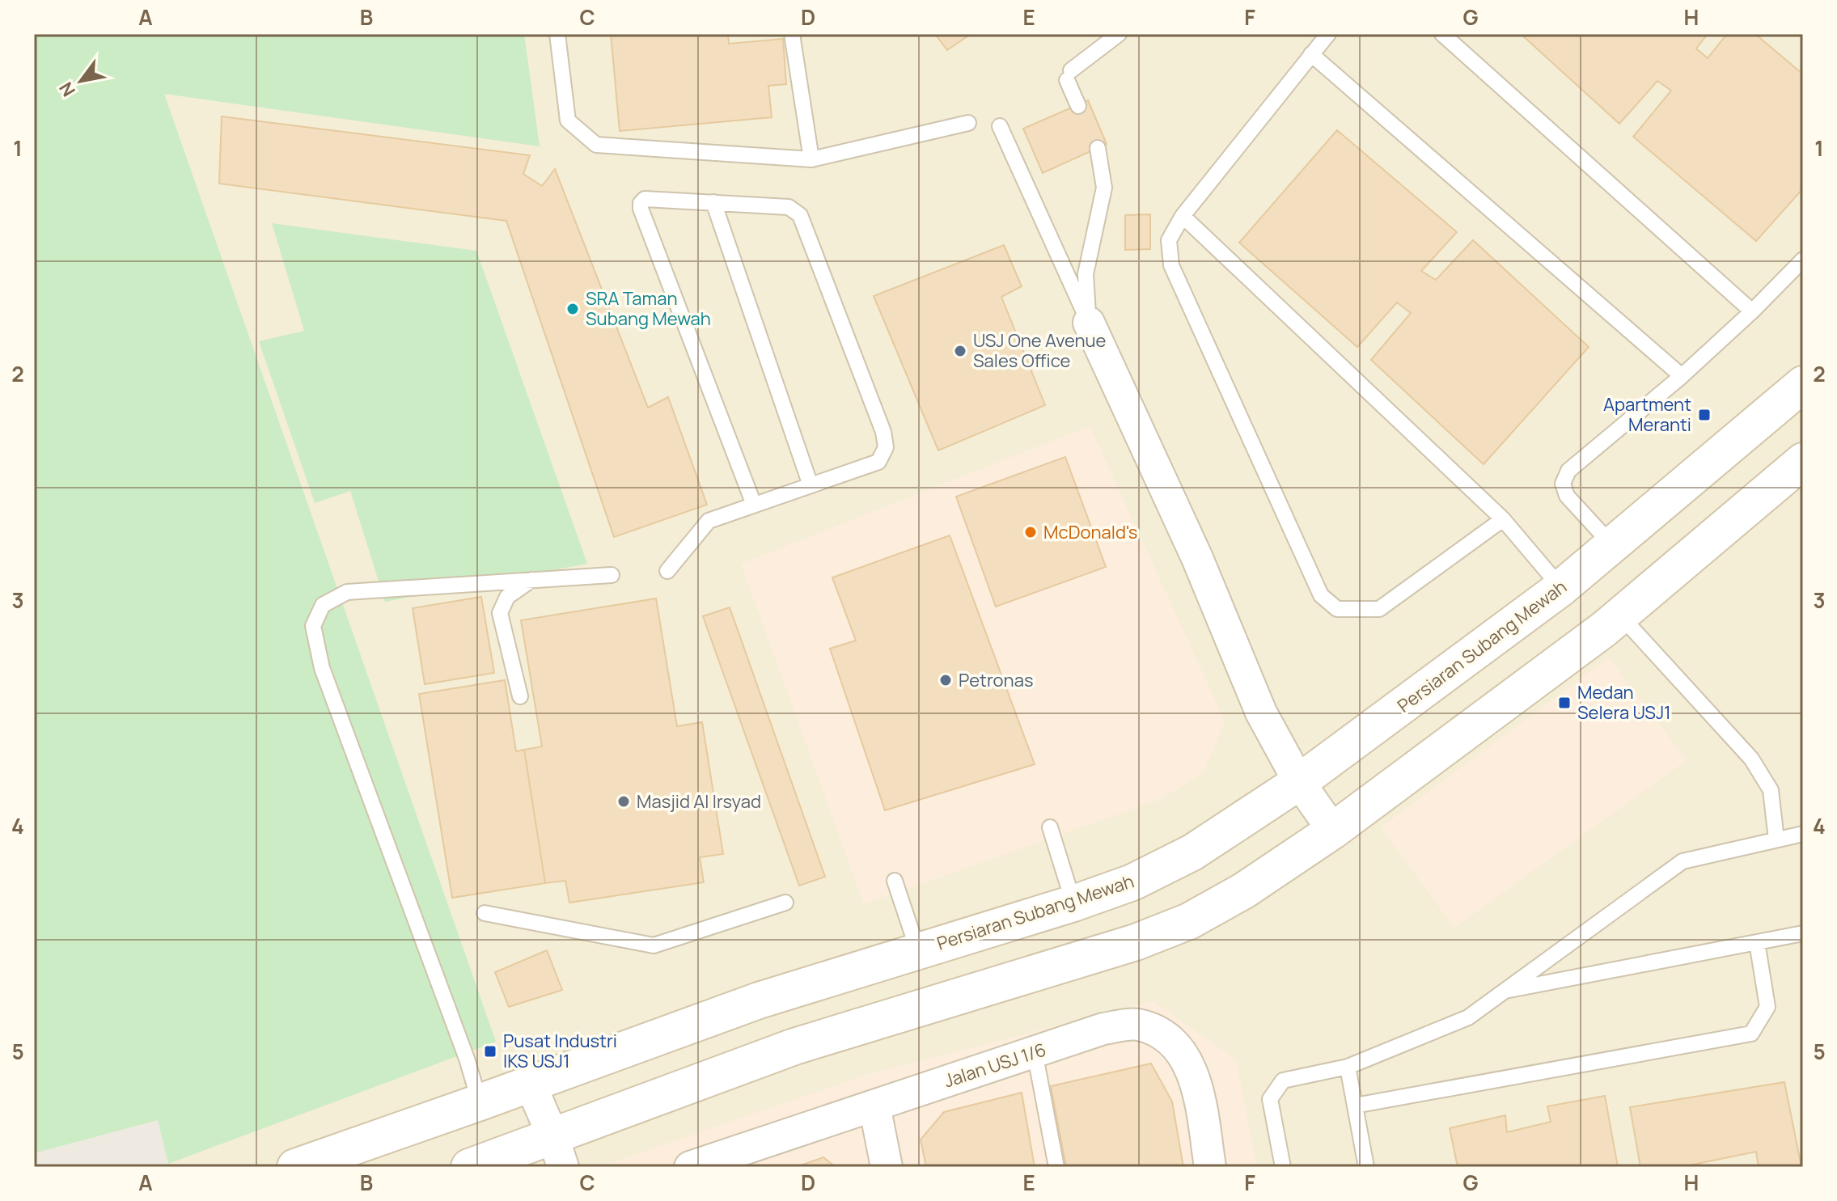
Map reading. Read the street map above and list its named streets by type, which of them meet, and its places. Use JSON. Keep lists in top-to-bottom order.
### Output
{
  "streets": {
    "main road": ["Persiaran Subang Mewah"],
    "street": ["Jalan USJ 1/6"]
  },
  "places": {
    "other": [
      "SRA Taman Subang Mewah",
      "USJ One Avenue Sales Office",
      "McDonald's",
      "Petronas",
      "Masjid Al Irsyad"
    ],
    "transit": ["Apartment Meranti", "Medan Selera USJ1", "Pusat Industri IKS USJ1"]
  },
  "north": "bottom left",
  "grid": {
    "columns": [
      "A",
      "B",
      "C",
      "D",
      "E",
      "F",
      "G",
      "H"
    ],
    "rows": [
      "1",
      "2",
      "3",
      "4",
      "5"
    ]
  }
}
